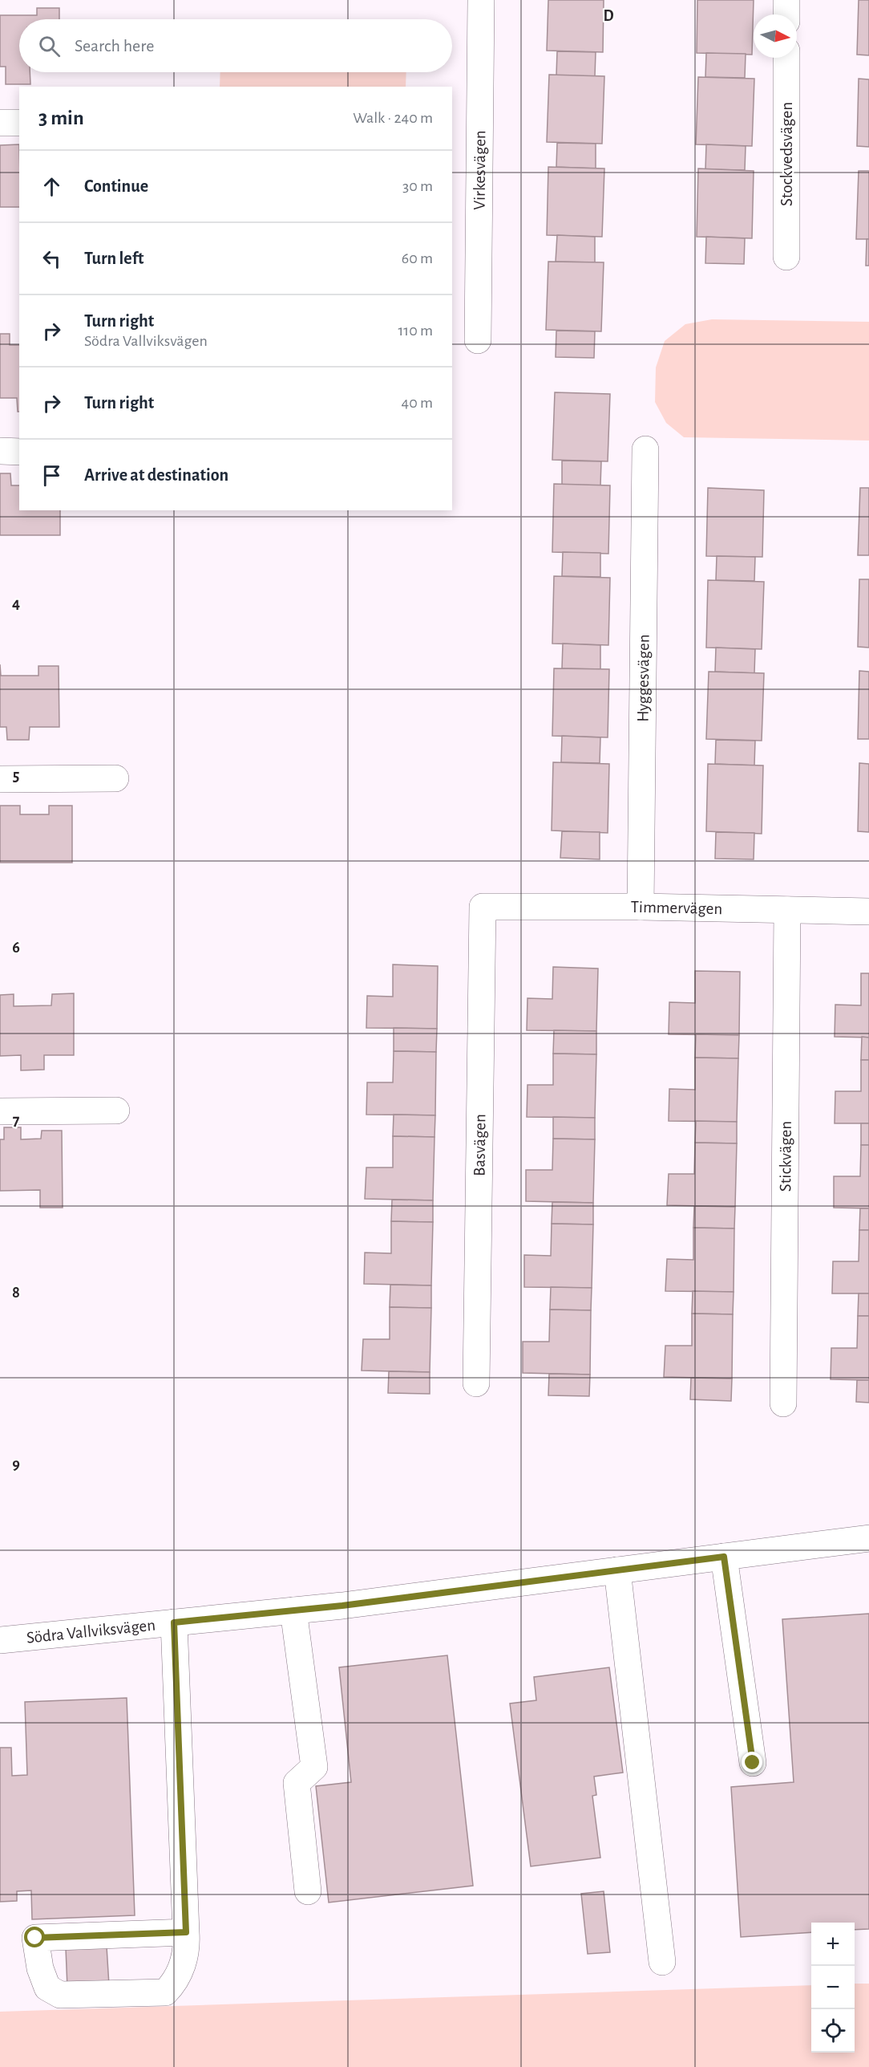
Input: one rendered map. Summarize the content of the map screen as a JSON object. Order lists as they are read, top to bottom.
{
  "streets": {
    "street": [
      "Stockvedsvägen",
      "Virkesvägen",
      "Hyggesvägen",
      "Timmervägen",
      "Basvägen",
      "Stickvägen",
      "Södra Vallviksvägen"
    ]
  },
  "crossings": [
    ["Hyggesvägen", "Timmervägen"],
    ["Timmervägen", "Basvägen"],
    ["Timmervägen", "Stickvägen"]
  ],
  "north": "right",
  "page": {
    "search": "Search here",
    "heading": ["3 min", "Walk · 240 m"],
    "list": [
      ["Continue", "30 m"],
      ["Turn left", "60 m"],
      ["Turn right", "Södra Vallviksvägen", "110 m"],
      ["Turn right", "40 m"],
      "Arrive at destination"
    ],
    "map_buttons": ["+", "−"]
  },
  "grid": {
    "columns": ["D"],
    "rows": [
      "4",
      "5",
      "6",
      "7",
      "8",
      "9"
    ]
  }
}
